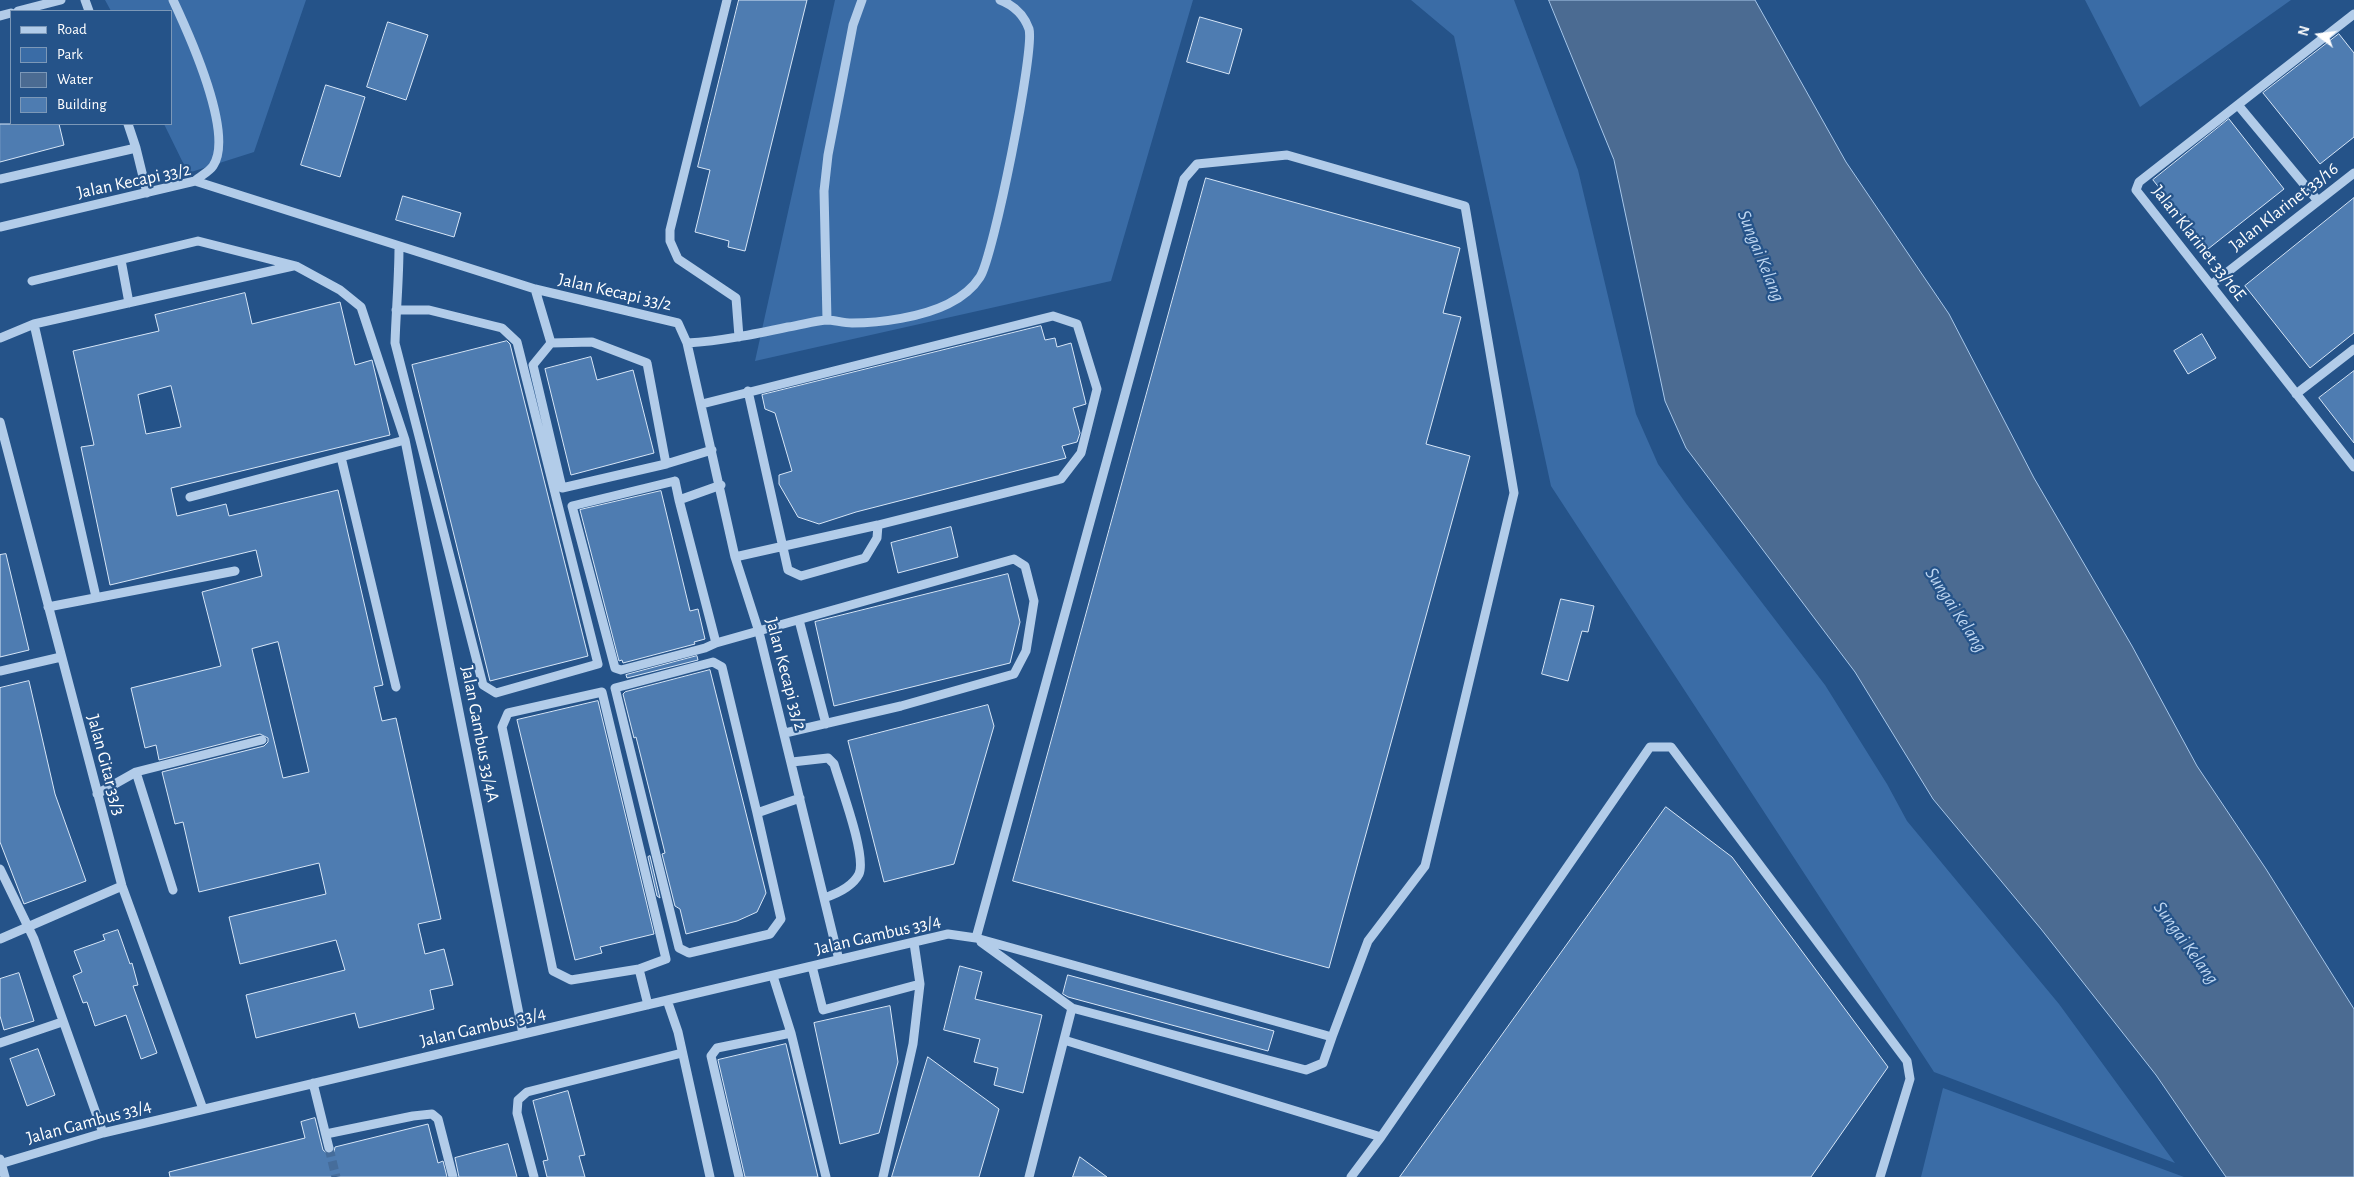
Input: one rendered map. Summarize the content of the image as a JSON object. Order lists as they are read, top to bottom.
{
  "streets": {
    "street": [
      "Jalan Kecapi 33/2",
      "Jalan Klarinet 33/16",
      "Jalan Klarinet 33/16E",
      "Jalan Gambus 33/4A",
      "Jalan Gitar 33/3",
      "Jalan Gambus 33/4"
    ]
  },
  "crossings": [
    ["Jalan Kecapi 33/2", "Jalan Gambus 33/4"],
    ["Jalan Klarinet 33/16", "Jalan Klarinet 33/16E"],
    ["Jalan Gambus 33/4A", "Jalan Gambus 33/4"],
    ["Jalan Gitar 33/3", "Jalan Gambus 33/4"]
  ],
  "water": ["Sungai Kelang"],
  "legend": [
    "Road",
    "Park",
    "Water",
    "Building"
  ],
  "north": "left"
}
